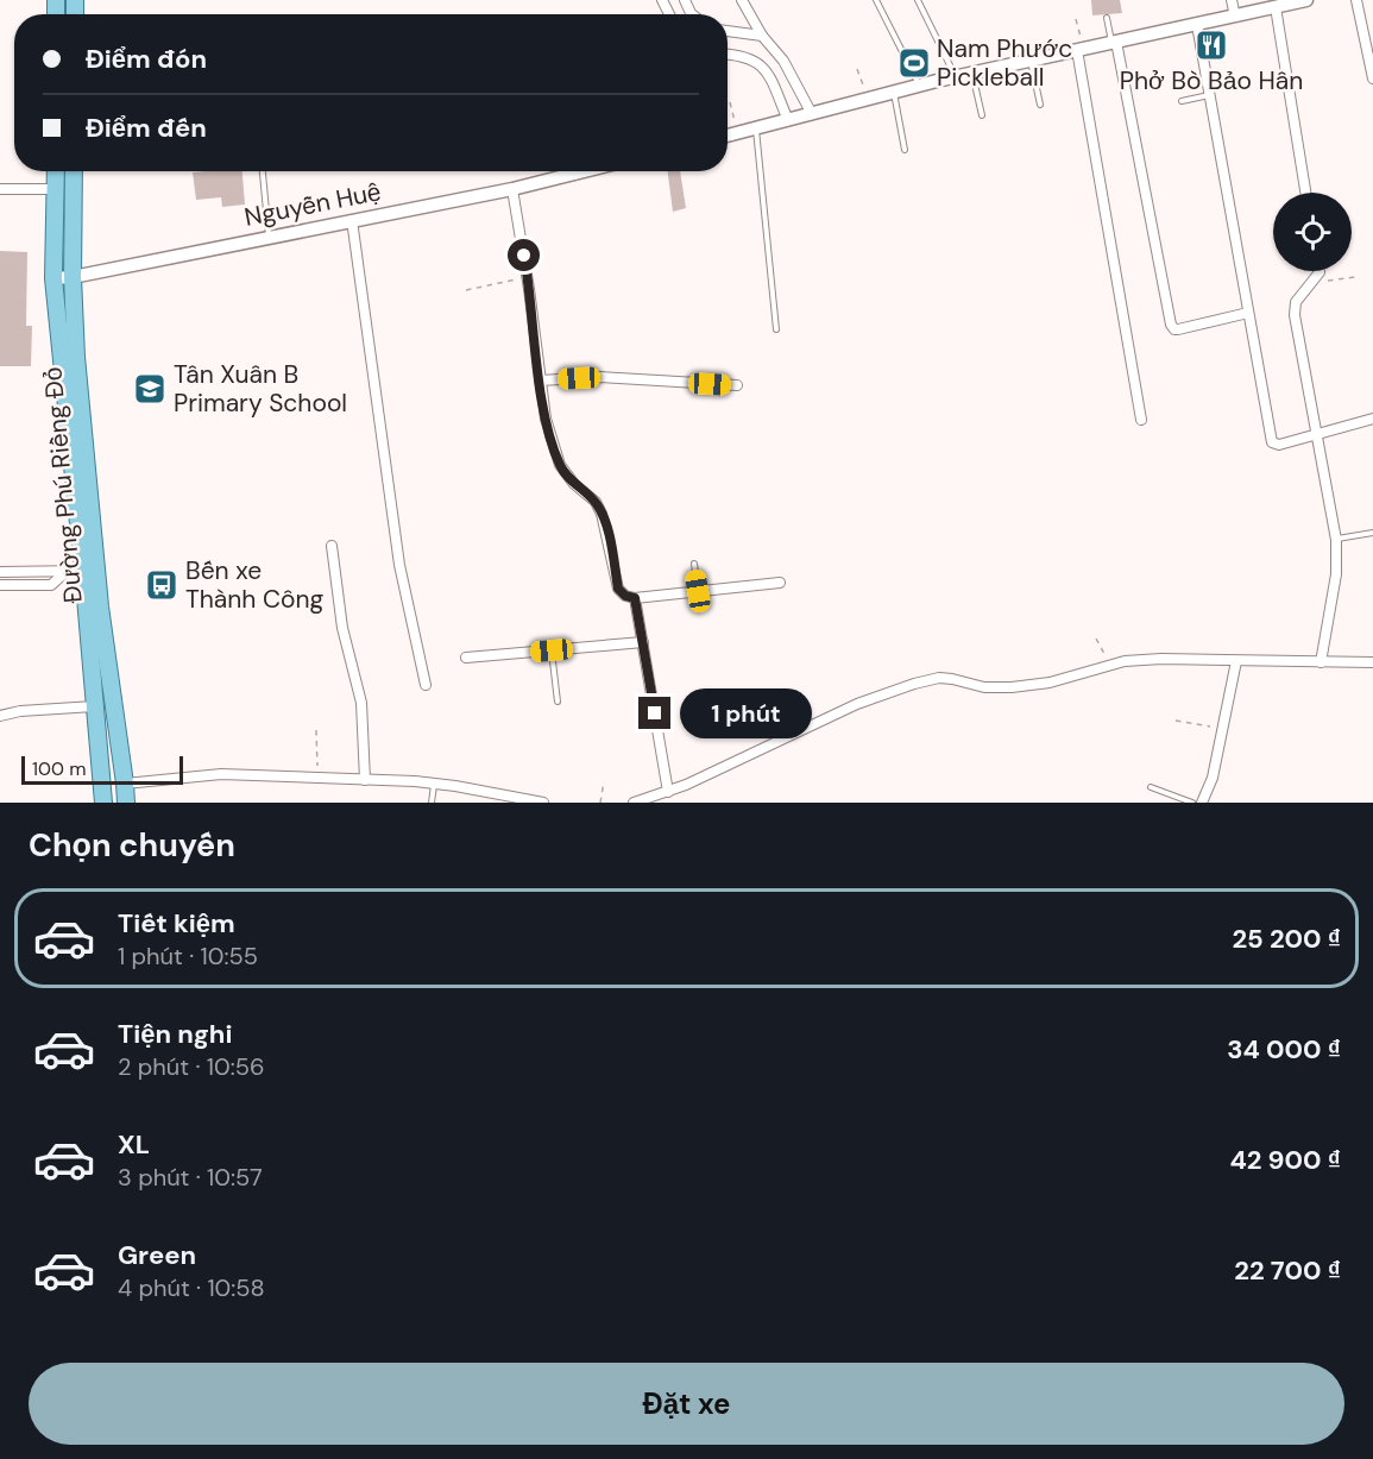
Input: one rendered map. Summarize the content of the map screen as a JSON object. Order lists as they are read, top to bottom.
{
  "streets": {
    "main road": ["Đường Phú Riềng Đỏ"],
    "street": ["Nguyễn Huệ"]
  },
  "crossings": [
    ["Nguyễn Huệ", "Đường Phú Riềng Đỏ"]
  ],
  "places": {
    "restaurant": ["Phở Bò Bảo Hân"],
    "sports": ["Nam Phước Pickleball"],
    "school or university": ["Tân Xuân B Primary School"],
    "bus stop": ["Bến xe Thành Công"]
  },
  "scale_bar": "100 m",
  "page": {
    "banner": ["Điểm đón", "Điểm đến"],
    "bubble": "1 phút",
    "scale": "100 m",
    "heading": "Chọn chuyến",
    "list": [
      {
        "name": "Tiết kiệm",
        "note": "1 phút · 10:55",
        "value": "25 200 ₫"
      },
      {
        "name": "Tiện nghi",
        "note": "2 phút · 10:56",
        "value": "34 000 ₫"
      },
      {
        "name": "XL",
        "note": "3 phút · 10:57",
        "value": "42 900 ₫"
      },
      {
        "name": "Green",
        "note": "4 phút · 10:58",
        "value": "22 700 ₫"
      }
    ],
    "buttons": "Đặt xe"
  }
}
